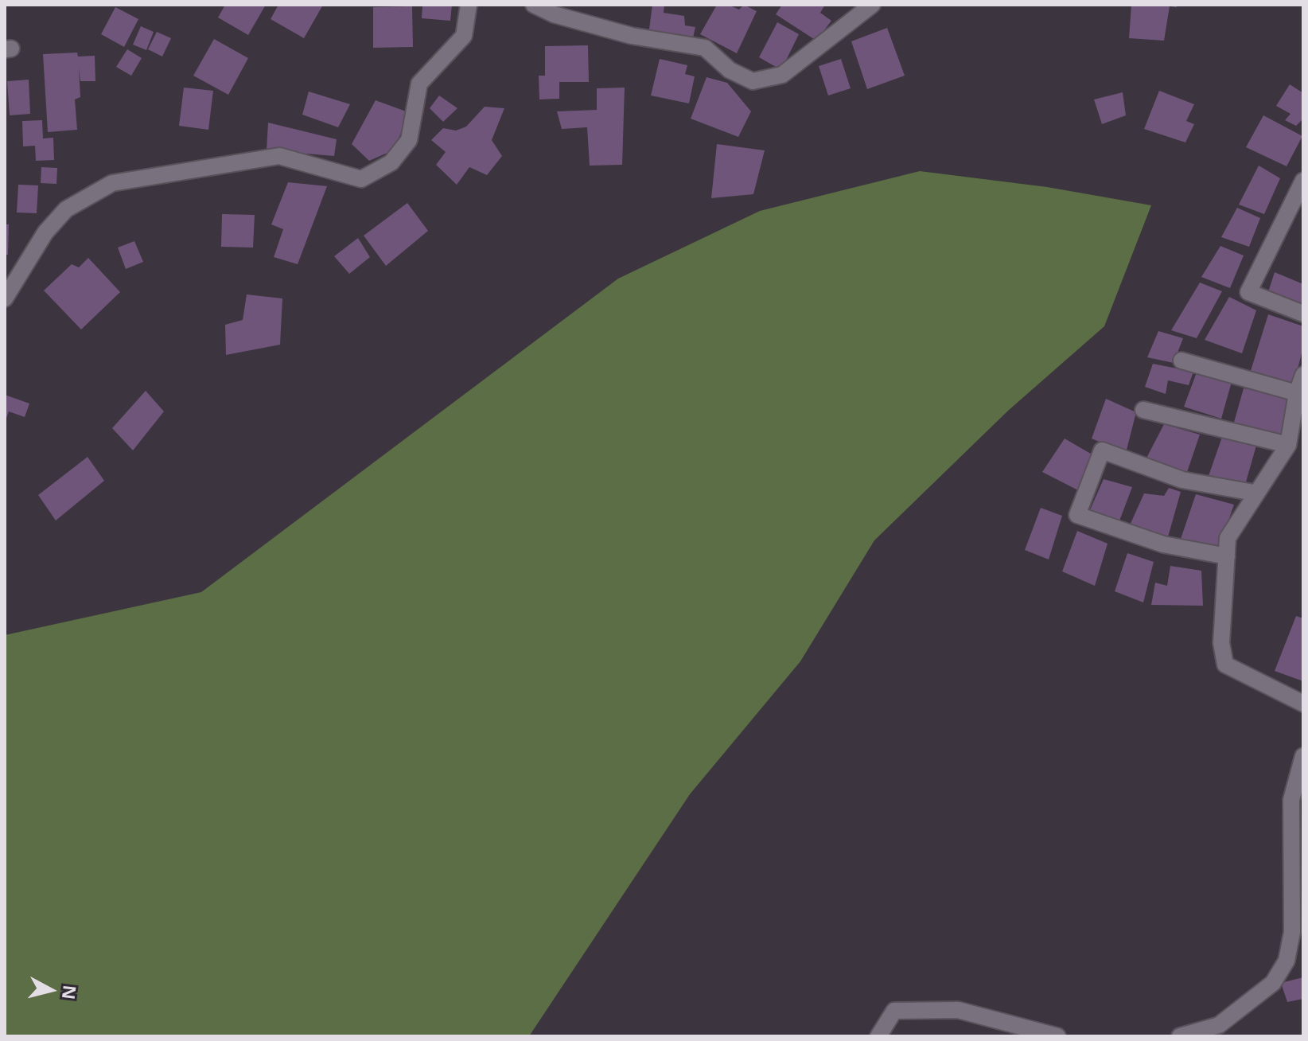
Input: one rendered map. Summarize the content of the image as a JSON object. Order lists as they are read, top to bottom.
{
  "north": "right"
}
